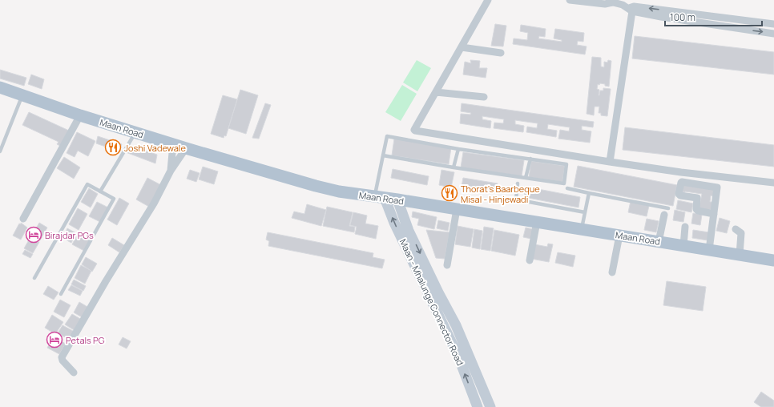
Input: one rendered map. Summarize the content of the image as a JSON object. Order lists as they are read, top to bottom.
{
  "streets": {
    "main road": ["Maan Road", "Maan - Mhalunge Connector Road"]
  },
  "crossings": [
    ["Maan Road", "Maan - Mhalunge Connector Road"]
  ],
  "places": {
    "restaurant": ["Joshi Vadewale", "Thorat's Baarbeque Misal - Hinjewadi"],
    "hotel": ["Birajdar PGs", "Petals PG"]
  },
  "scale_bar": "100 m"
}
